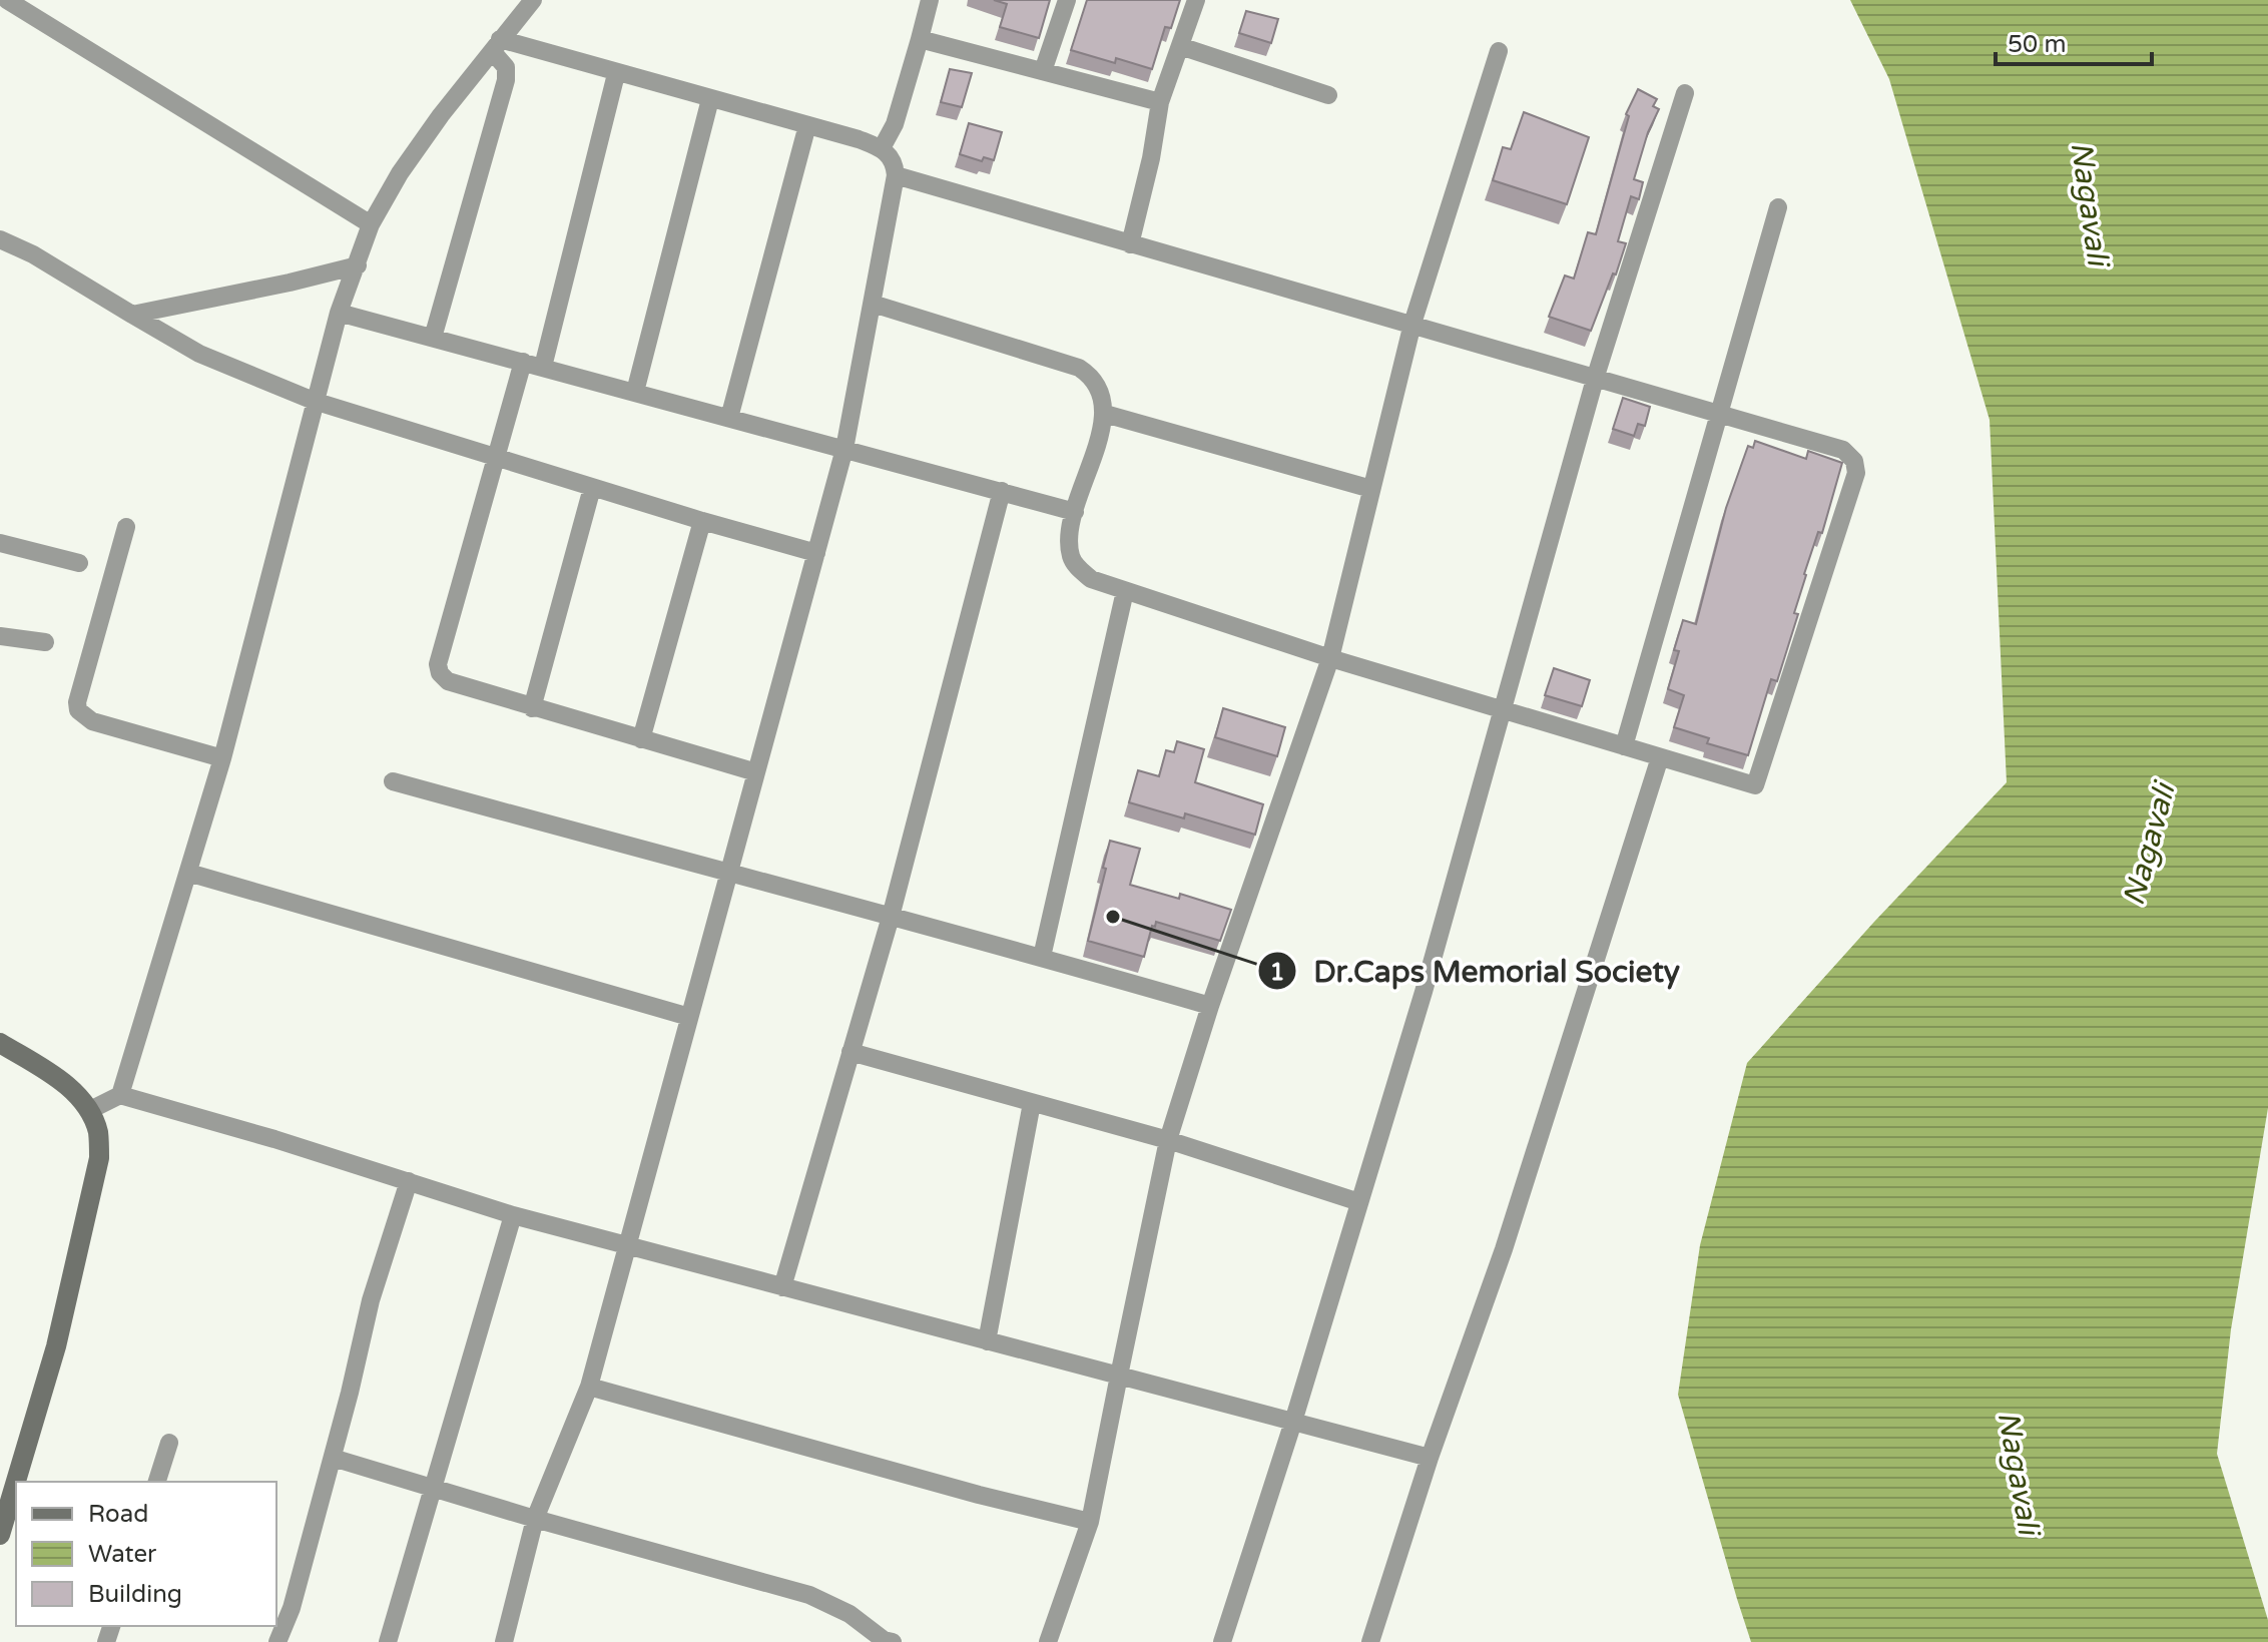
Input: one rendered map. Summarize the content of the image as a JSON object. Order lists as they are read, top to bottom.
{
  "water": ["Nagavali"],
  "places": ["Dr.Caps Memorial Society"],
  "legend": ["Road", "Water", "Building"],
  "scale_bar": "50 m"
}
